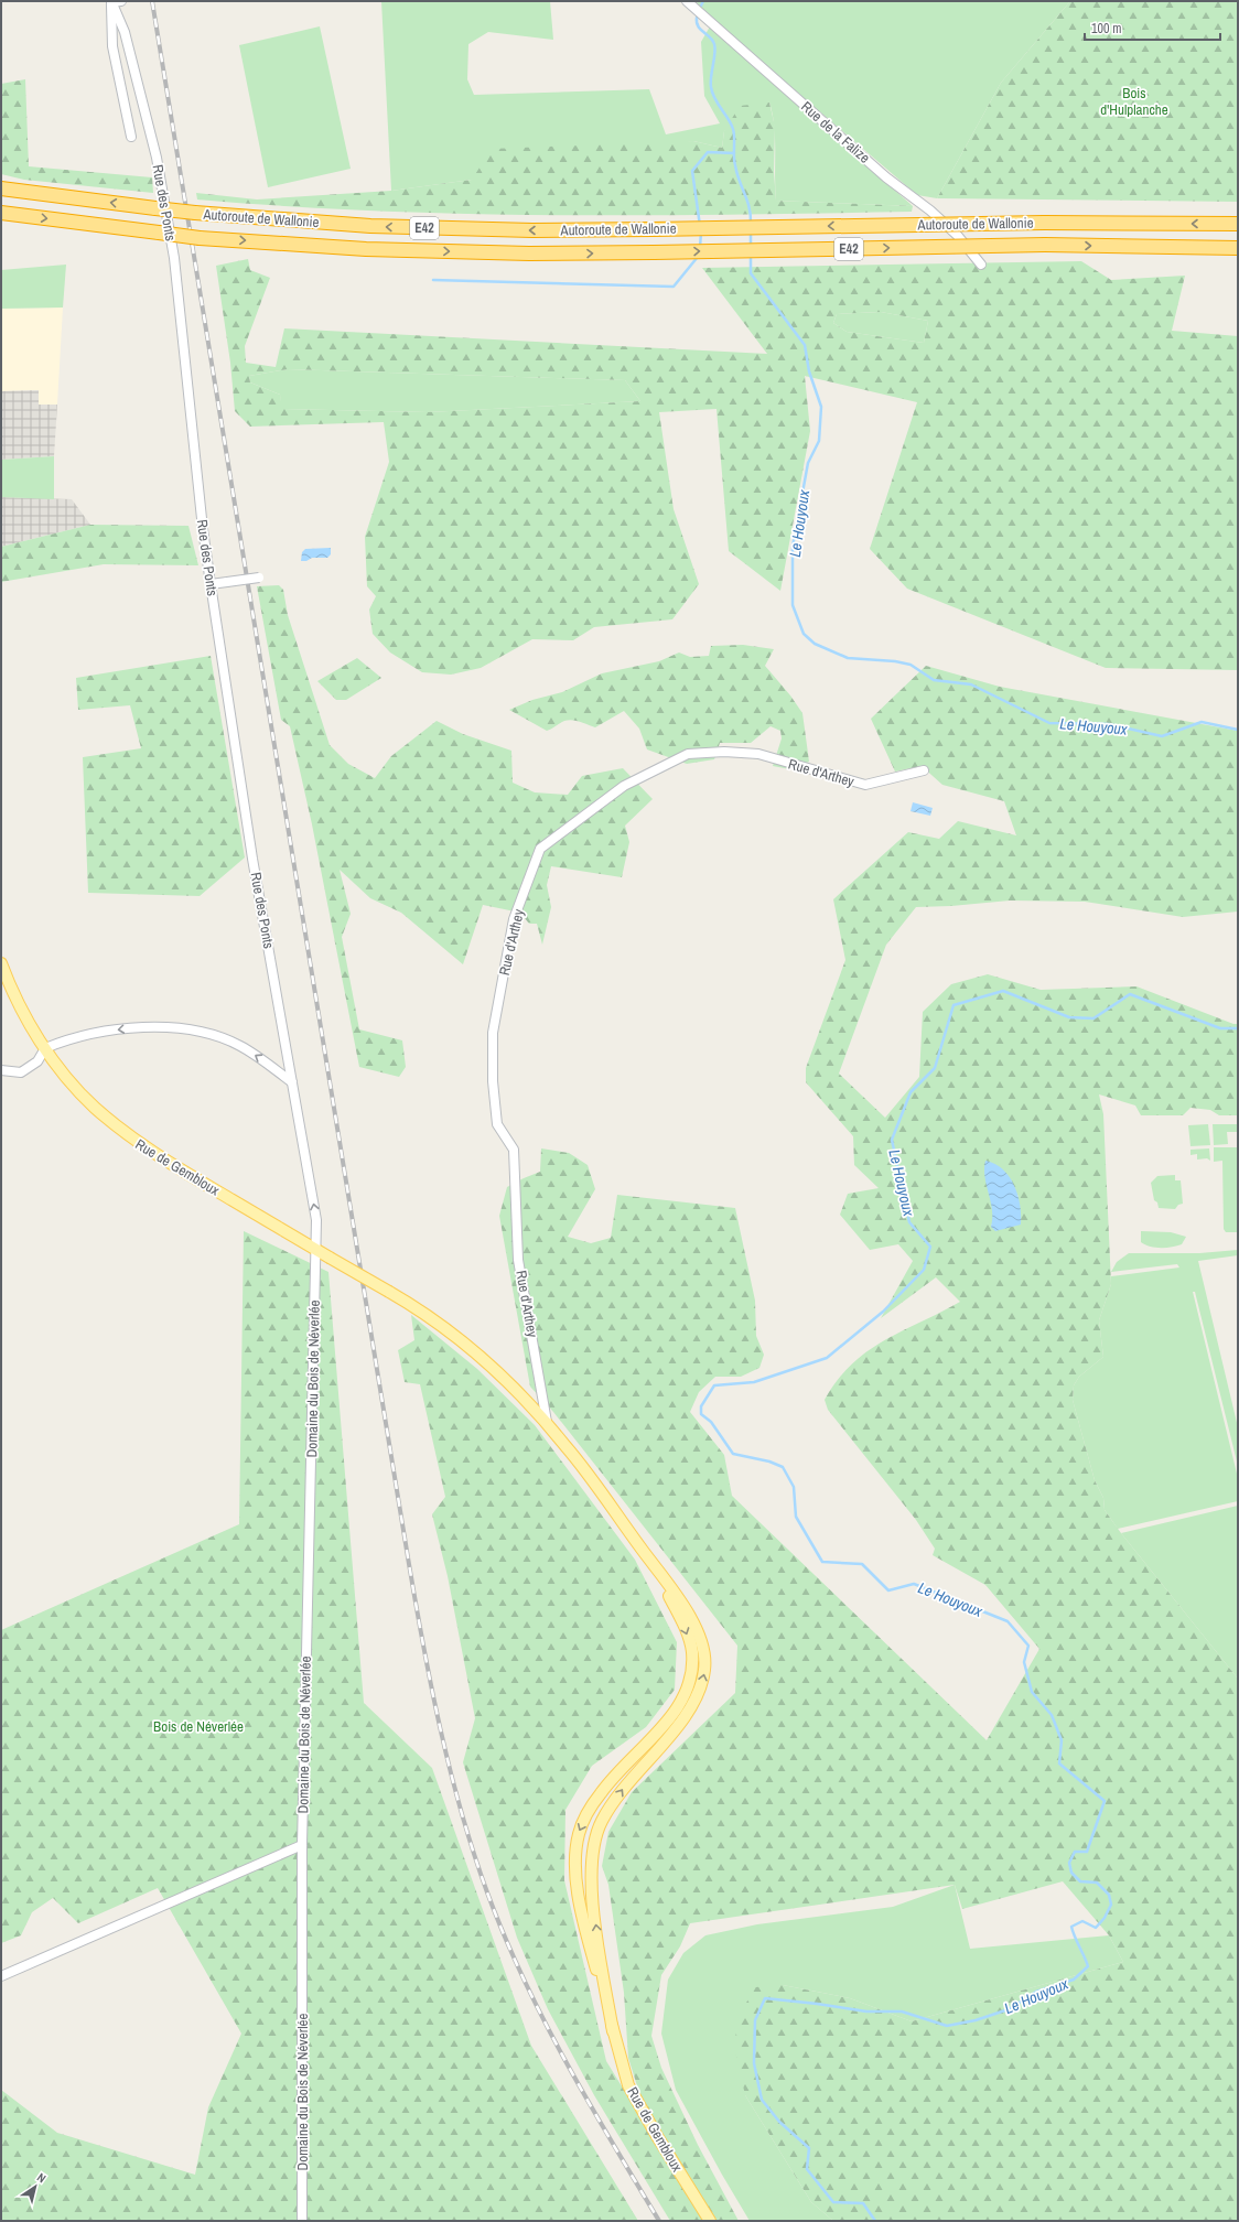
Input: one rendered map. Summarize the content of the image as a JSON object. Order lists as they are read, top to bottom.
{
  "streets": {
    "highway": ["Autoroute de Wallonie", "E42"],
    "main road": ["Rue de Gembloux"],
    "street": [
      "Rue de la Falize",
      "Rue des Ponts",
      "Rue d'Arthey",
      "Domaine du Bois de Néverlée"
    ]
  },
  "crossings": [
    ["Rue des Ponts", "Rue de Gembloux"],
    ["Rue des Ponts", "Domaine du Bois de Néverlée"],
    ["Rue d'Arthey", "Rue de Gembloux"],
    ["Rue de Gembloux", "Domaine du Bois de Néverlée"]
  ],
  "water": ["Le Houyoux"],
  "parks": ["Bois d'Hulplanche", "Bois de Néverlée"],
  "scale_bar": "100 m",
  "north": "top right"
}
